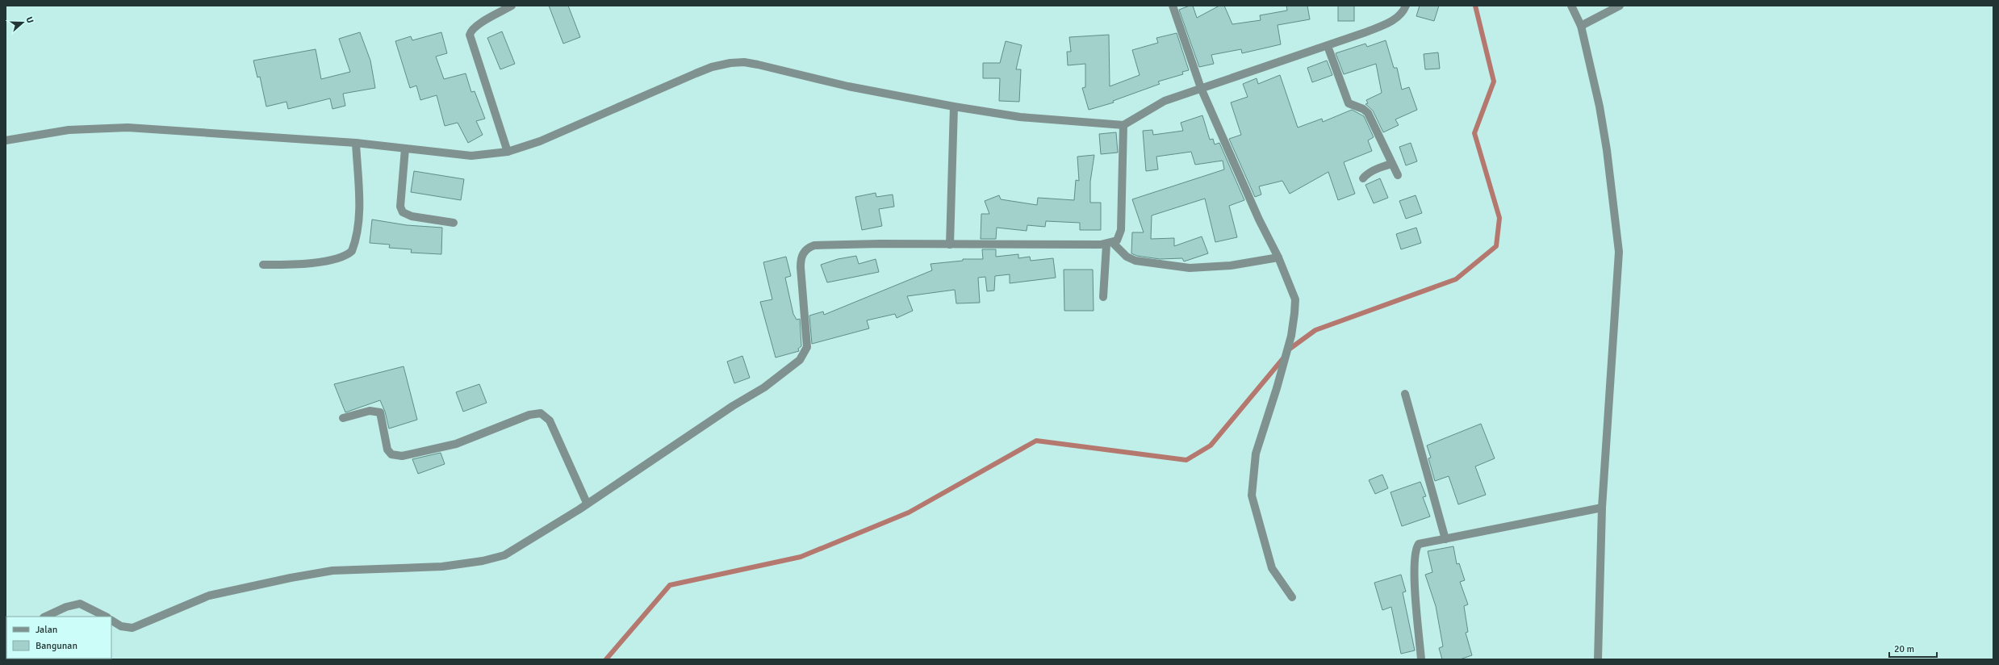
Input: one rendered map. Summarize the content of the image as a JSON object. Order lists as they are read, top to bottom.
{
  "legend": ["Jalan", "Bangunan"],
  "scale_bar": "20 m",
  "north": "right"
}
